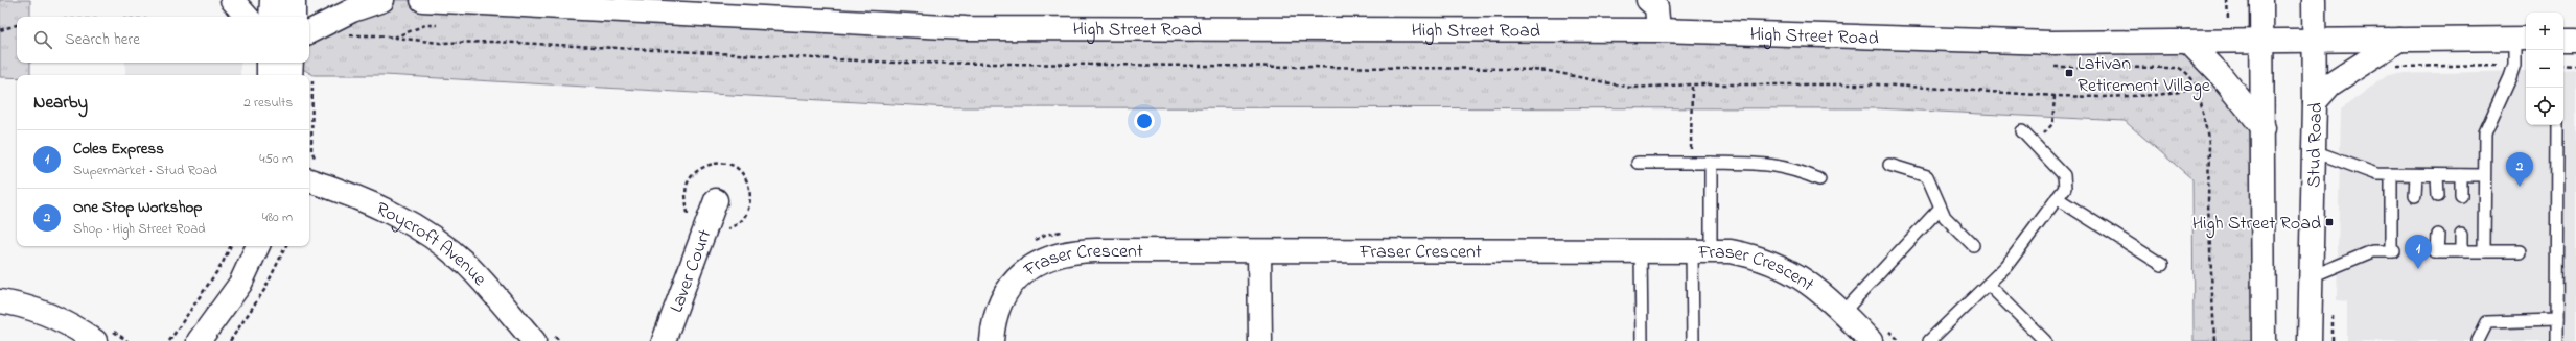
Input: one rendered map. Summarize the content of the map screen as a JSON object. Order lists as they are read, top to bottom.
{
  "streets": {
    "main road": [
      "High Street Road",
      "Stud Road",
      "Roycroft Avenue",
      "Fraser Crescent",
      "Laver Court"
    ]
  },
  "crossings": [
    ["High Street Road", "Stud Road"]
  ],
  "places": {
    "transit": ["Lativan Retirement Village", "High Street Road"]
  },
  "page": {
    "map_buttons": ["+", "−"],
    "search": "Search here",
    "heading": ["Nearby", "2 results"],
    "list": [
      {
        "mark": "1",
        "name": "Coles Express",
        "note": "Supermarket · Stud Road",
        "value": "450 m"
      },
      {
        "mark": "2",
        "name": "One Stop Workshop",
        "note": "Shop · High Street Road",
        "value": "480 m"
      }
    ],
    "pins": ["2", "1"]
  }
}
